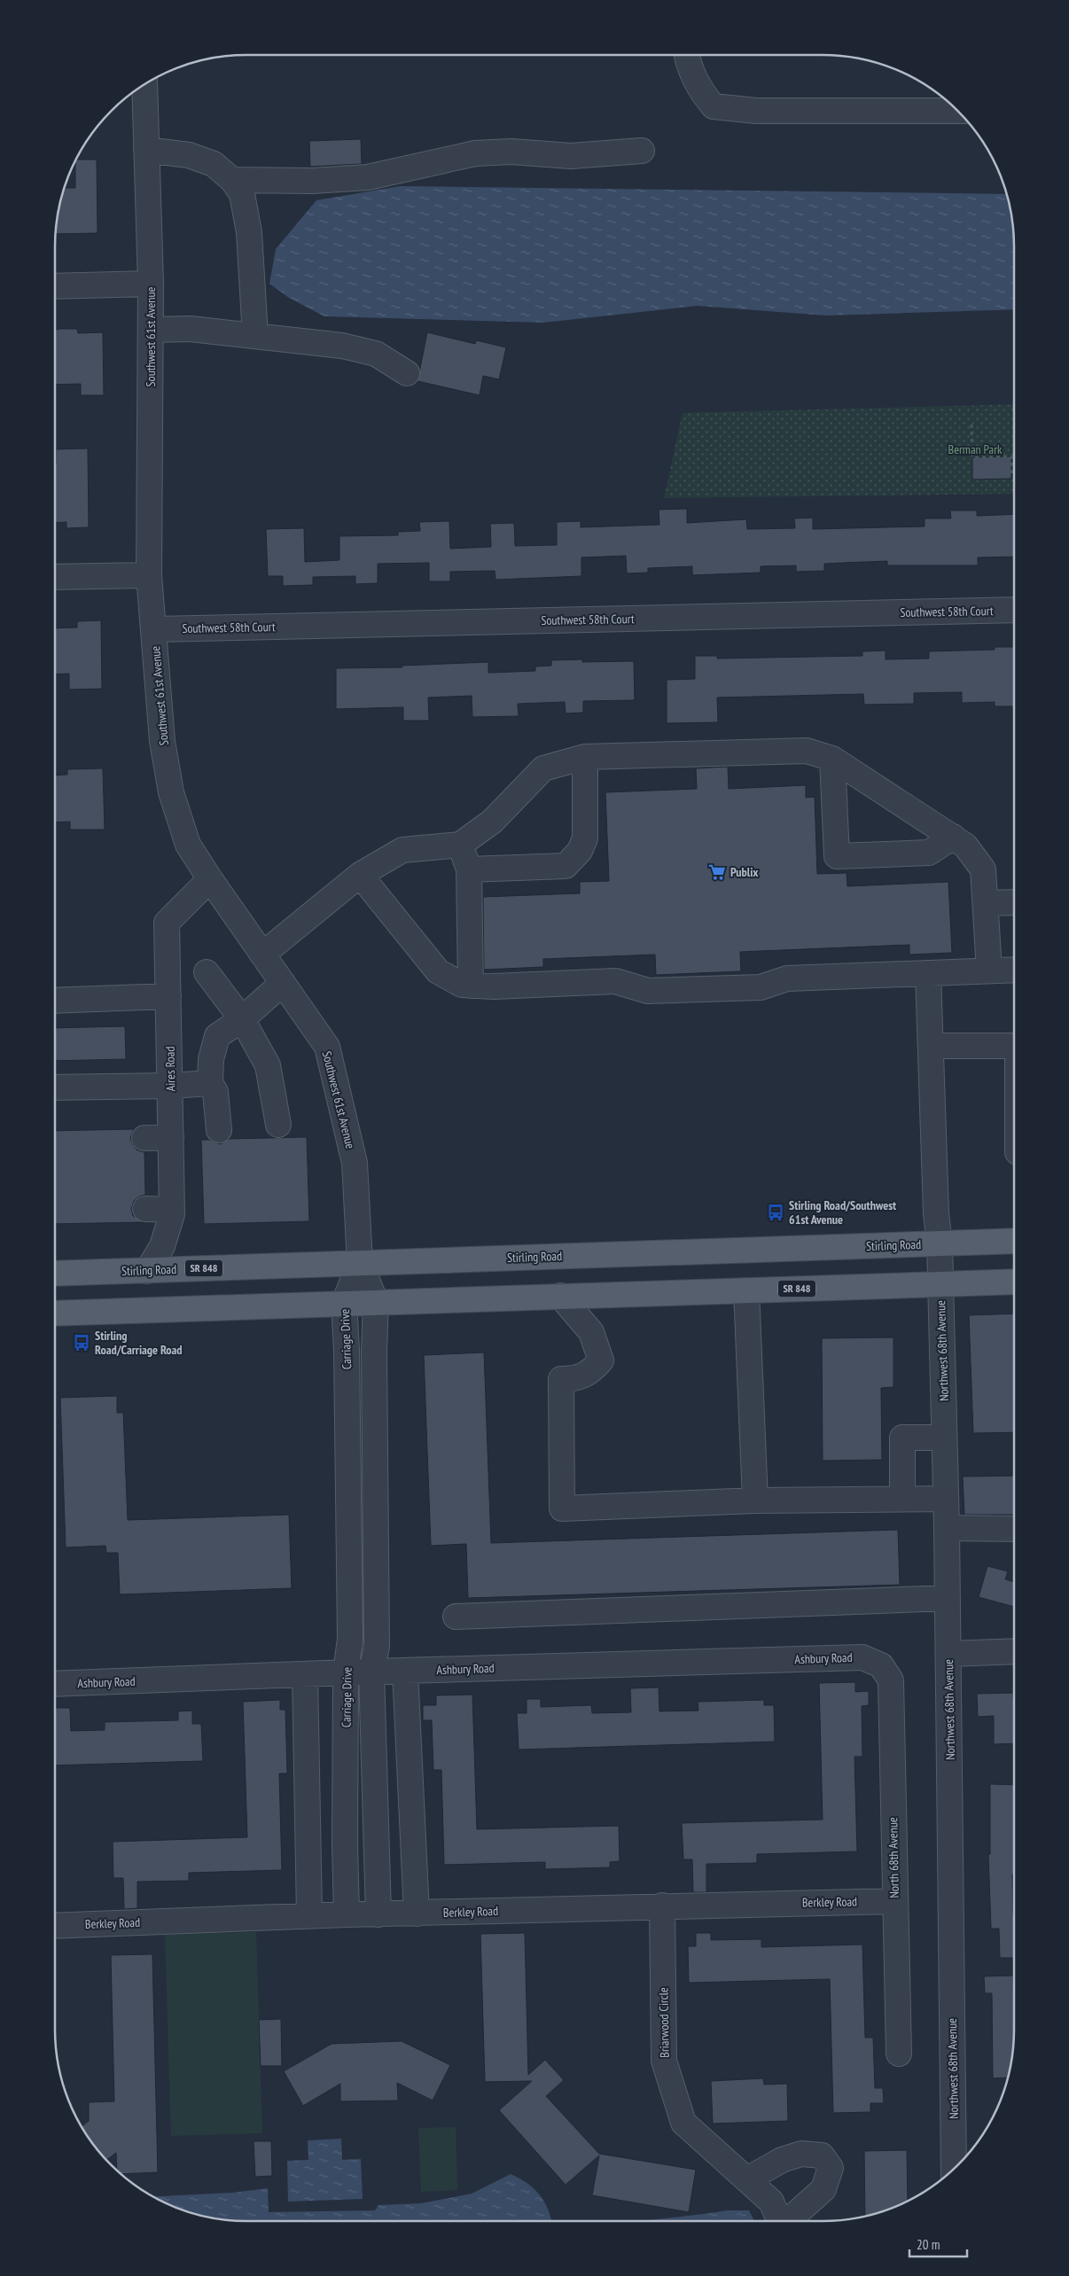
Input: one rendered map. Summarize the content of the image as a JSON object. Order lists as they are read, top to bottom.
{
  "streets": {
    "main road": ["Stirling Road", "SR 848"],
    "street": [
      "Southwest 61st Avenue",
      "Southwest 58th Court",
      "Aires Road",
      "Carriage Drive",
      "Northwest 68th Avenue",
      "Ashbury Road",
      "North 68th Avenue",
      "Berkley Road",
      "Briarwood Circle"
    ]
  },
  "crossings": [
    ["Southwest 61st Avenue", "Southwest 58th Court"],
    ["Southwest 61st Avenue", "Aires Road"],
    ["Southwest 61st Avenue", "Stirling Road"],
    ["Southwest 61st Avenue", "Carriage Drive"],
    ["Aires Road", "Stirling Road"],
    ["Stirling Road", "Carriage Drive"],
    ["Stirling Road", "Northwest 68th Avenue"],
    ["SR 848", "Carriage Drive"],
    ["SR 848", "Northwest 68th Avenue"],
    ["Carriage Drive", "Ashbury Road"],
    ["Carriage Drive", "Berkley Road"],
    ["Ashbury Road", "North 68th Avenue"],
    ["North 68th Avenue", "Berkley Road"],
    ["Berkley Road", "Briarwood Circle"]
  ],
  "parks": ["Berman Park"],
  "places": {
    "supermarket": ["Publix"],
    "bus stop": ["Stirling Road/Southwest 61st Avenue", "Stirling Road/Carriage Road"]
  },
  "scale_bar": "20 m"
}
